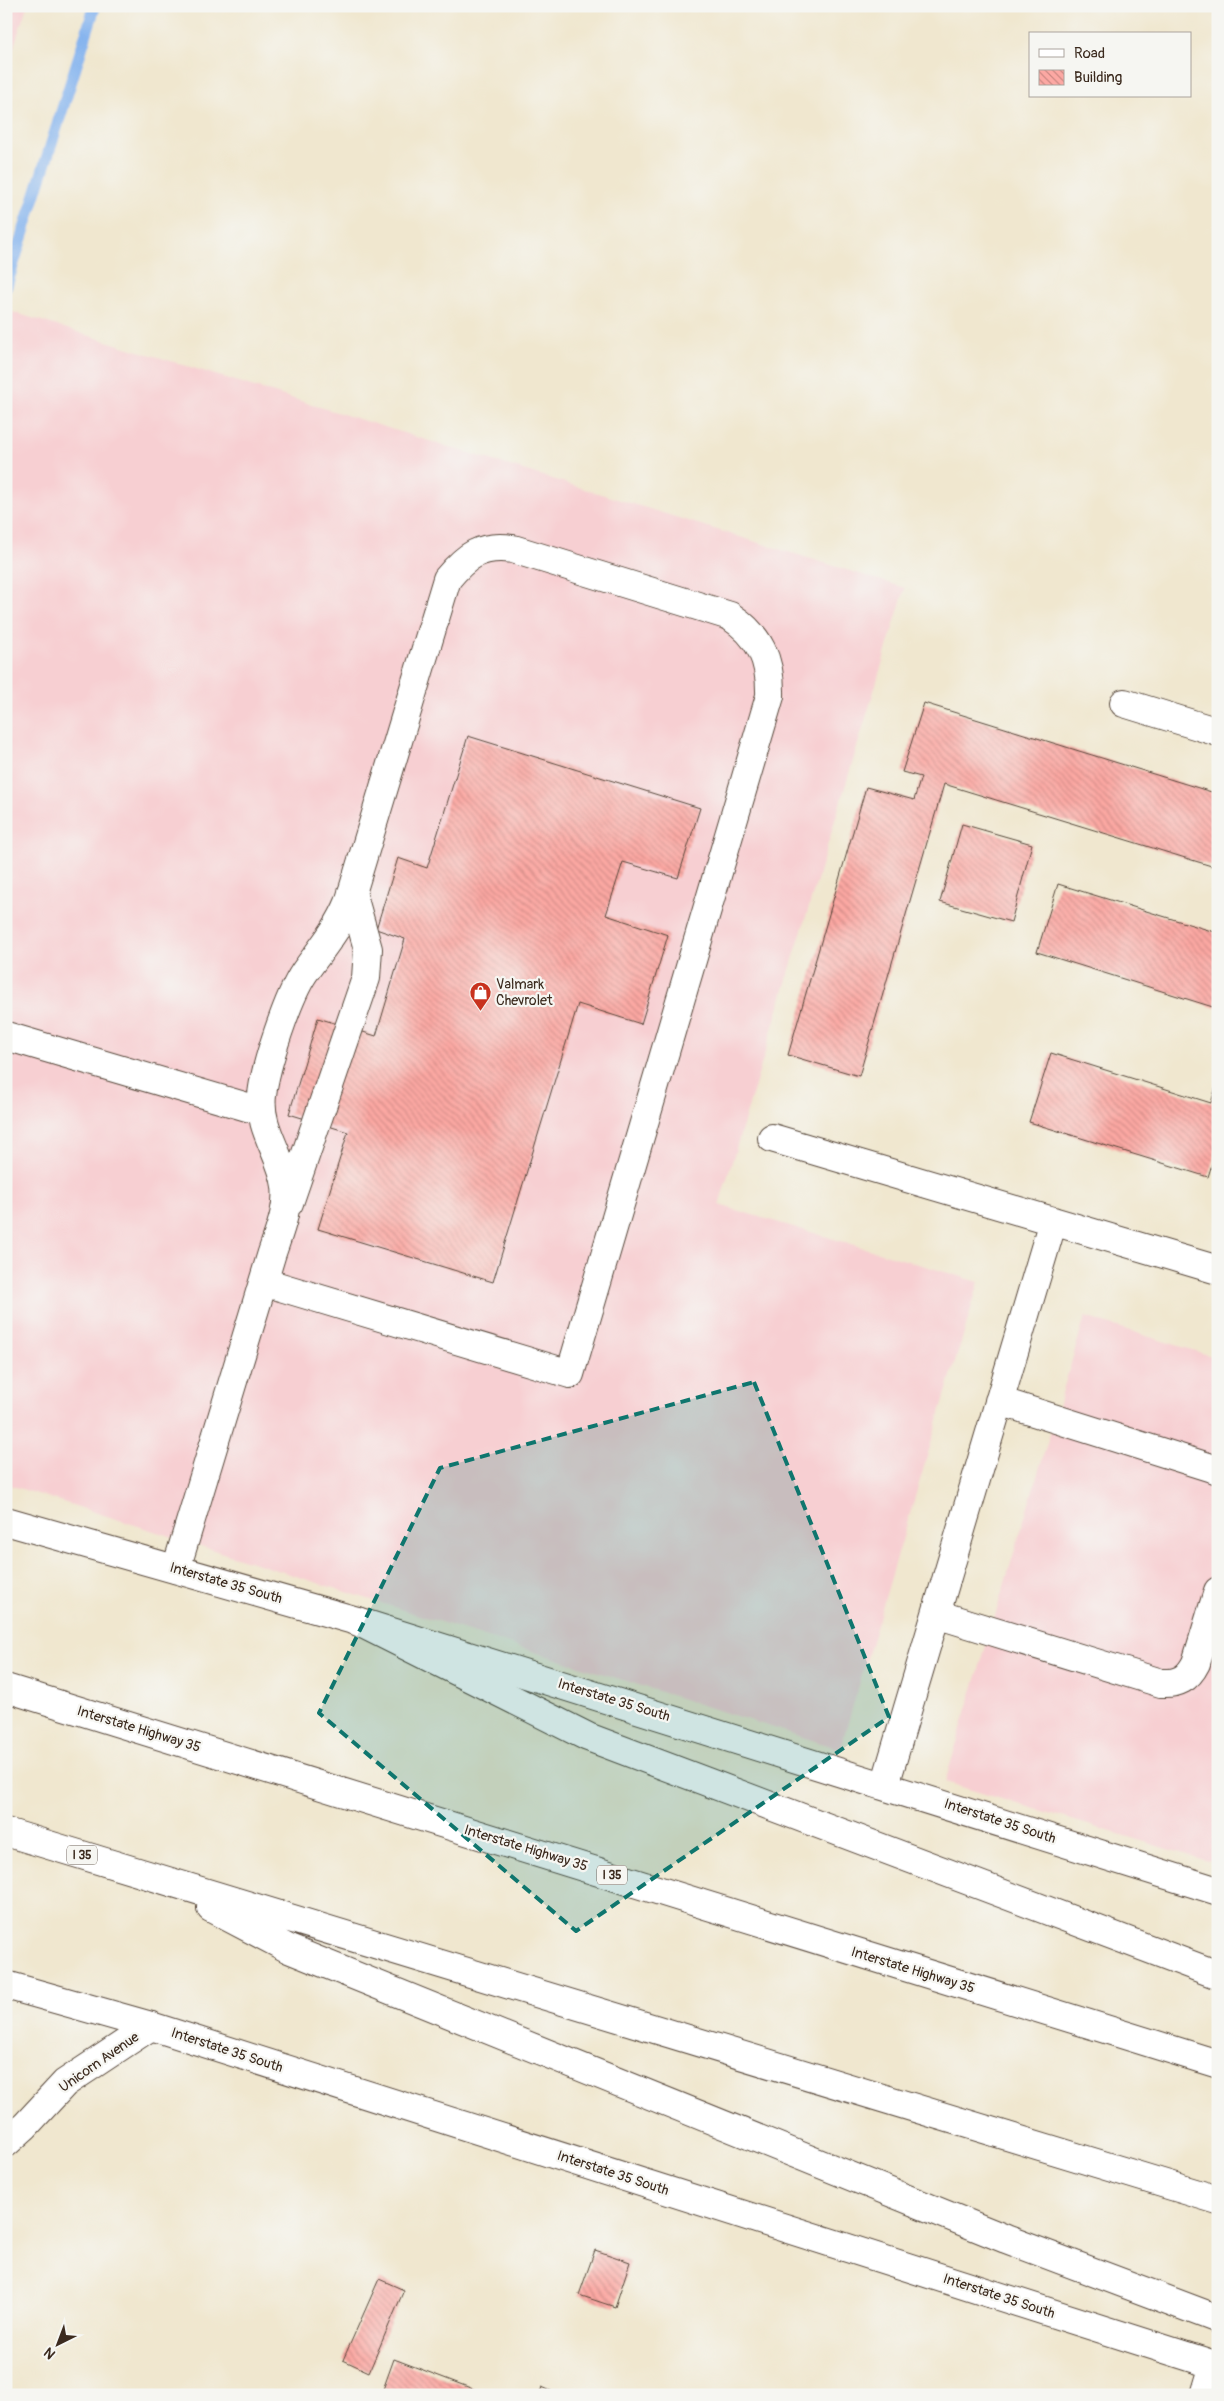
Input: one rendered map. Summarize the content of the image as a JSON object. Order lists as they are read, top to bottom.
{
  "streets": {
    "main road": [
      "Interstate 35 South",
      "Interstate Highway 35",
      "I 35",
      "Unicorn Avenue"
    ]
  },
  "crossings": [
    ["Interstate 35 South", "Unicorn Avenue"]
  ],
  "places": {
    "shop": ["Valmark Chevrolet"]
  },
  "legend": ["Road", "Building"],
  "north": "bottom left"
}
